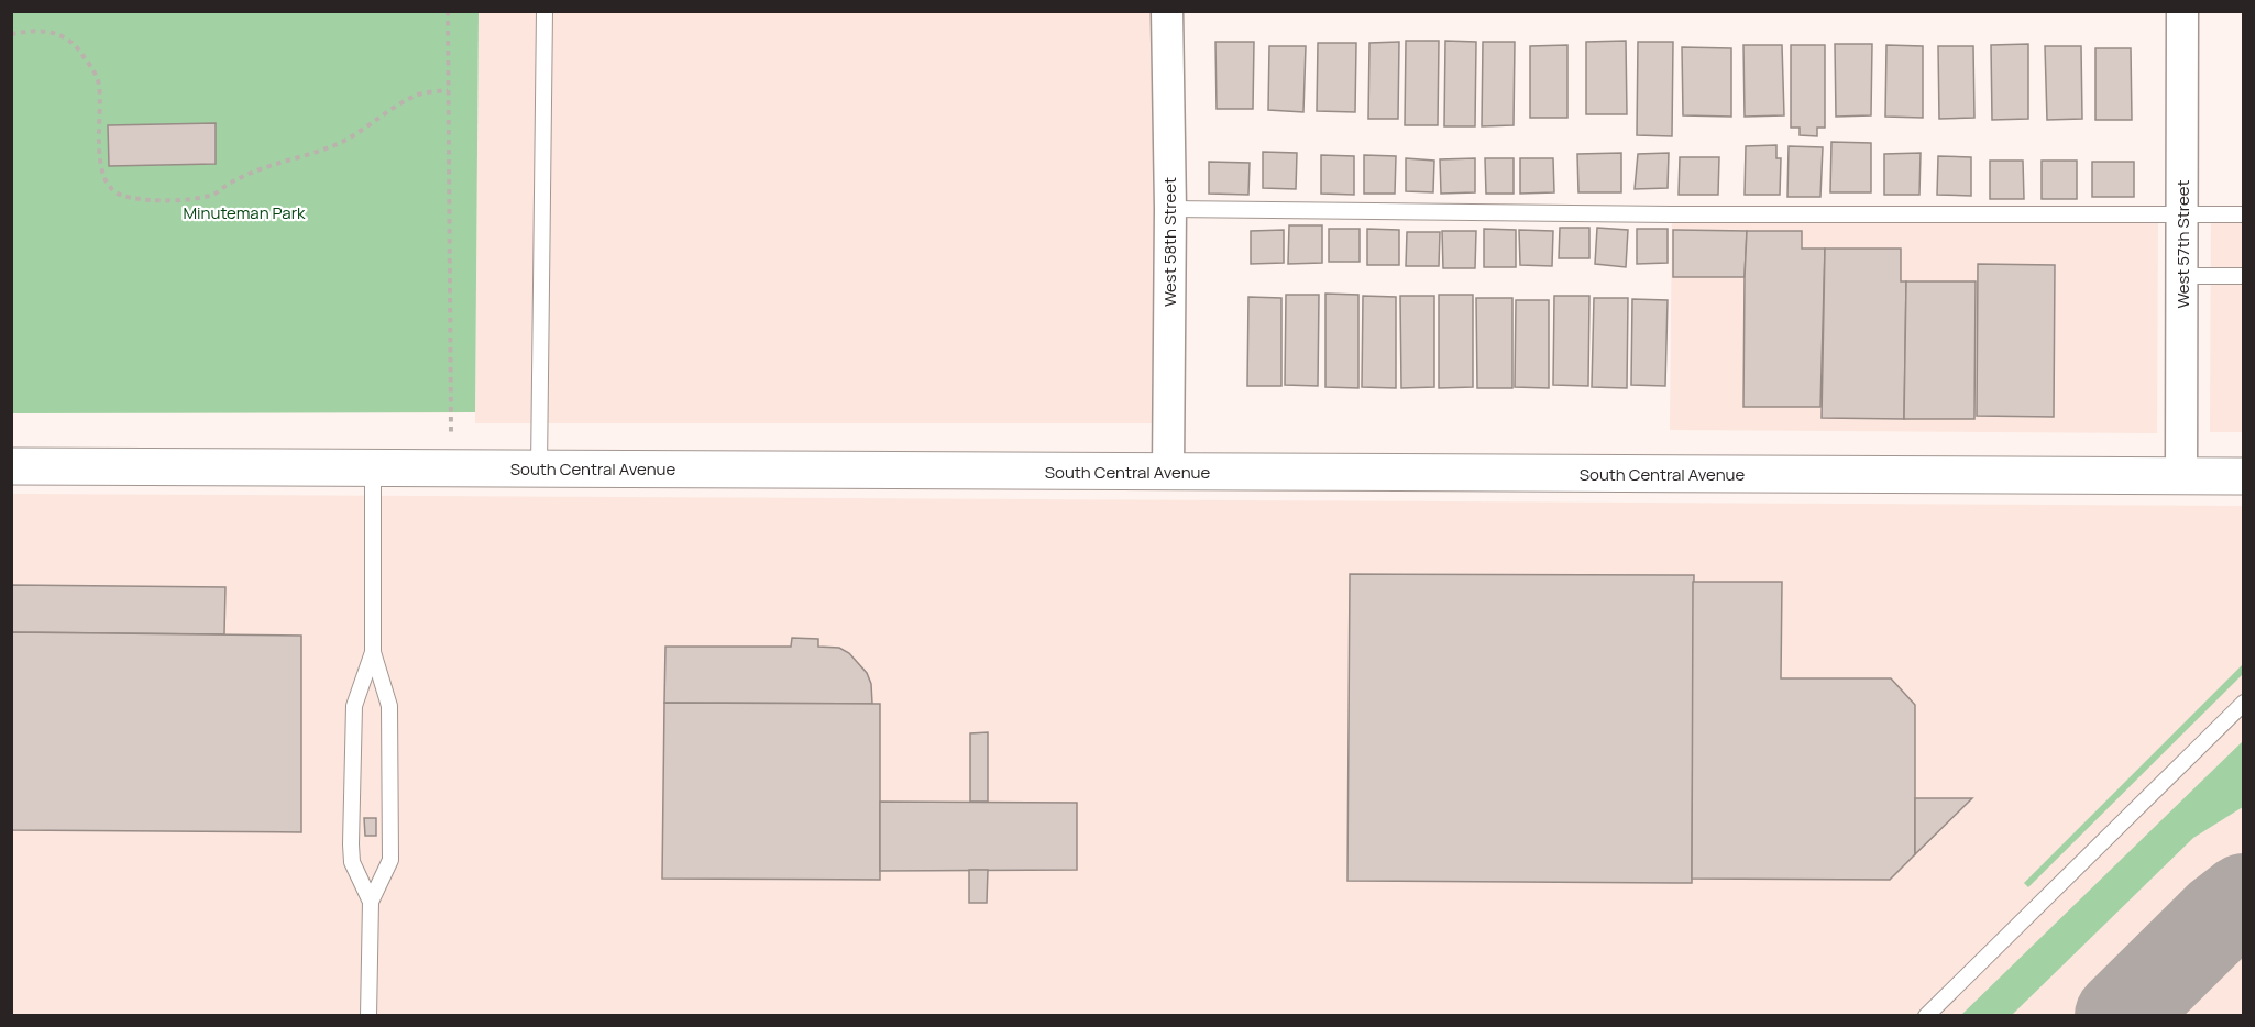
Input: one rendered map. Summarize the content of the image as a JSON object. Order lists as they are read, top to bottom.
{
  "streets": {
    "main road": ["South Central Avenue"],
    "street": ["West 58th Street", "West 57th Street"]
  },
  "crossings": [
    ["West 58th Street", "South Central Avenue"],
    ["West 57th Street", "South Central Avenue"]
  ],
  "parks": ["Minuteman Park"]
}
